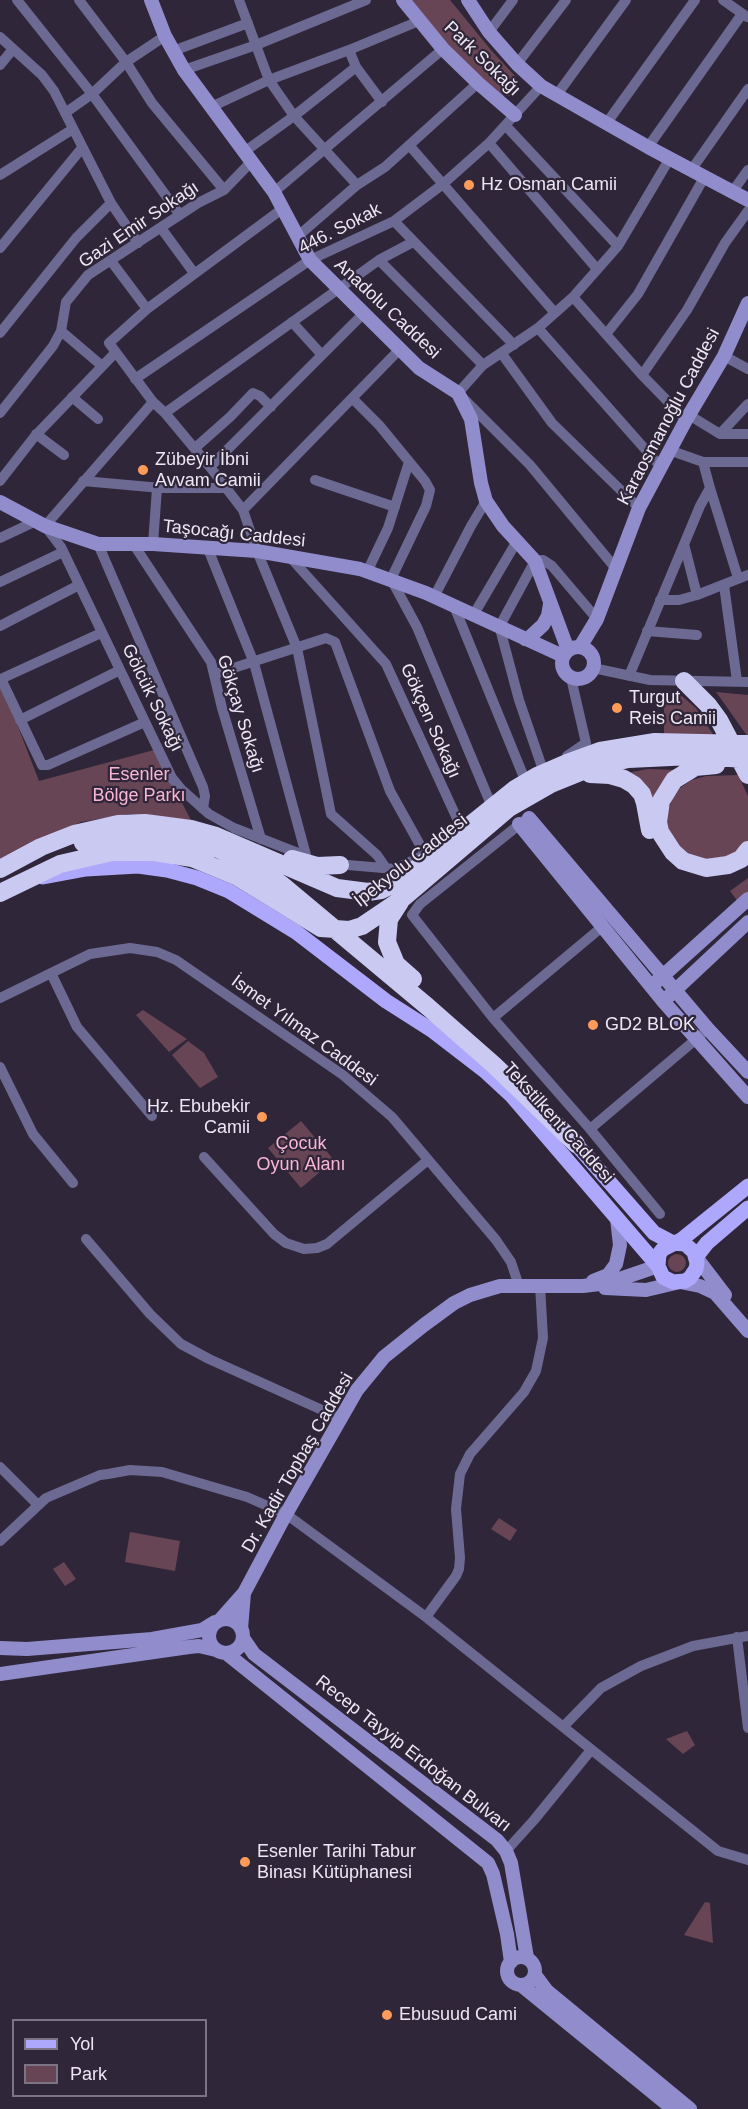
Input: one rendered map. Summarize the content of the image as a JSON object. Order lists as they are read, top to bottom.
{
  "streets": {
    "highway": ["İpekyolu Caddesi"],
    "main road": ["Tekstilkent Caddesi"],
    "street": [
      "Park Sokağı",
      "Gazi Emir Sokağı",
      "446. Sokak",
      "Anadolu Caddesi",
      "Karaosmanoğlu Caddesi",
      "Taşocağı Caddesi",
      "Gölcük Sokağı",
      "Gökçay Sokağı",
      "Gökçen Sokağı",
      "İsmet Yılmaz Caddesi",
      "Dr. Kadir Topbaş Caddesi",
      "Recep Tayyip Erdoğan Bulvarı"
    ]
  },
  "crossings": [
    ["Park Sokağı", "446. Sokak"],
    ["Gazi Emir Sokağı", "Anadolu Caddesi"],
    ["446. Sokak", "Anadolu Caddesi"],
    ["Karaosmanoğlu Caddesi", "Taşocağı Caddesi"],
    ["Taşocağı Caddesi", "Gölcük Sokağı"],
    ["Taşocağı Caddesi", "Gökçay Sokağı"],
    ["Taşocağı Caddesi", "Gökçen Sokağı"],
    ["Gölcük Sokağı", "Gökçay Sokağı"],
    ["İpekyolu Caddesi", "Tekstilkent Caddesi"],
    ["İsmet Yılmaz Caddesi", "Dr. Kadir Topbaş Caddesi"]
  ],
  "parks": ["Esenler Bölge Parkı", "Çocuk Oyun Alanı"],
  "places": [
    "Hz Osman Camii",
    "Zübeyir İbni Avvam Camii",
    "Turgut Reis Camii",
    "GD2 BLOK",
    "Hz. Ebubekir Camii",
    "Esenler Tarihi Tabur Binası Kütüphanesi",
    "Ebusuud Cami"
  ],
  "legend": ["Yol", "Park"]
}
